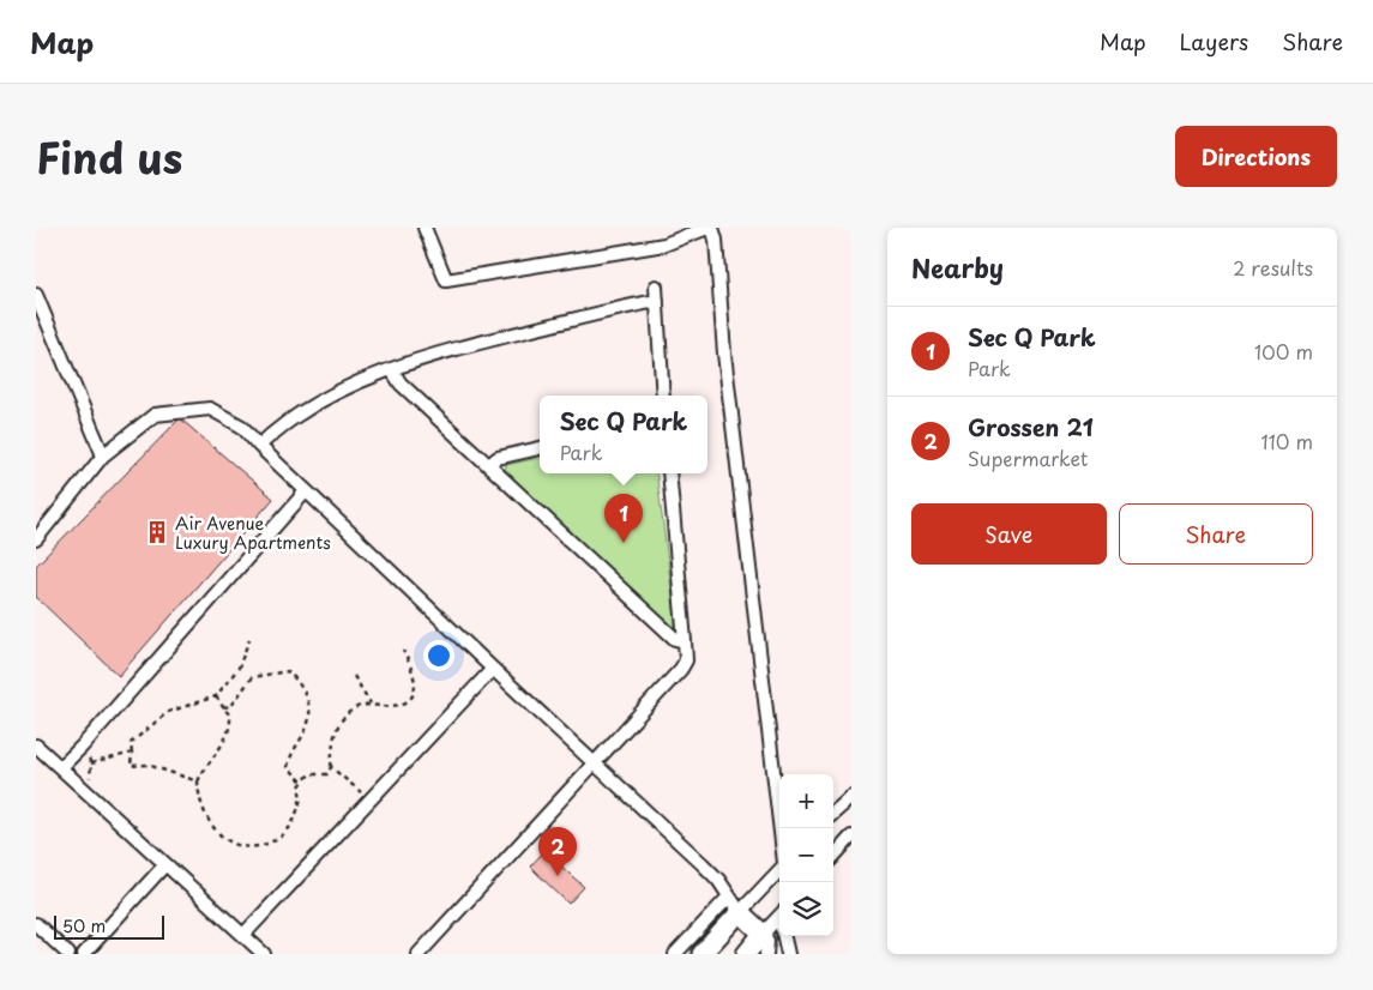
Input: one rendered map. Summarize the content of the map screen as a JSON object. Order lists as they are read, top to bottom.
{
  "places": {
    "building": ["Air Avenue Luxury Apartments"]
  },
  "scale_bar": "50 m",
  "page": {
    "header": "Map",
    "nav": ["Map", "Layers", "Share"],
    "title": "Find us",
    "buttons": [
      "Directions",
      ["Save", "Share"]
    ],
    "heading": ["Nearby", "2 results"],
    "list": [
      {
        "mark": "1",
        "name": "Sec Q Park",
        "note": "Park",
        "value": "100 m"
      },
      {
        "mark": "2",
        "name": "Grossen 21",
        "note": "Supermarket",
        "value": "110 m"
      }
    ],
    "popup": ["Sec Q Park", "Park"],
    "pins": ["1", "2"],
    "map_buttons": ["+", "−"],
    "scale": "50 m"
  }
}
